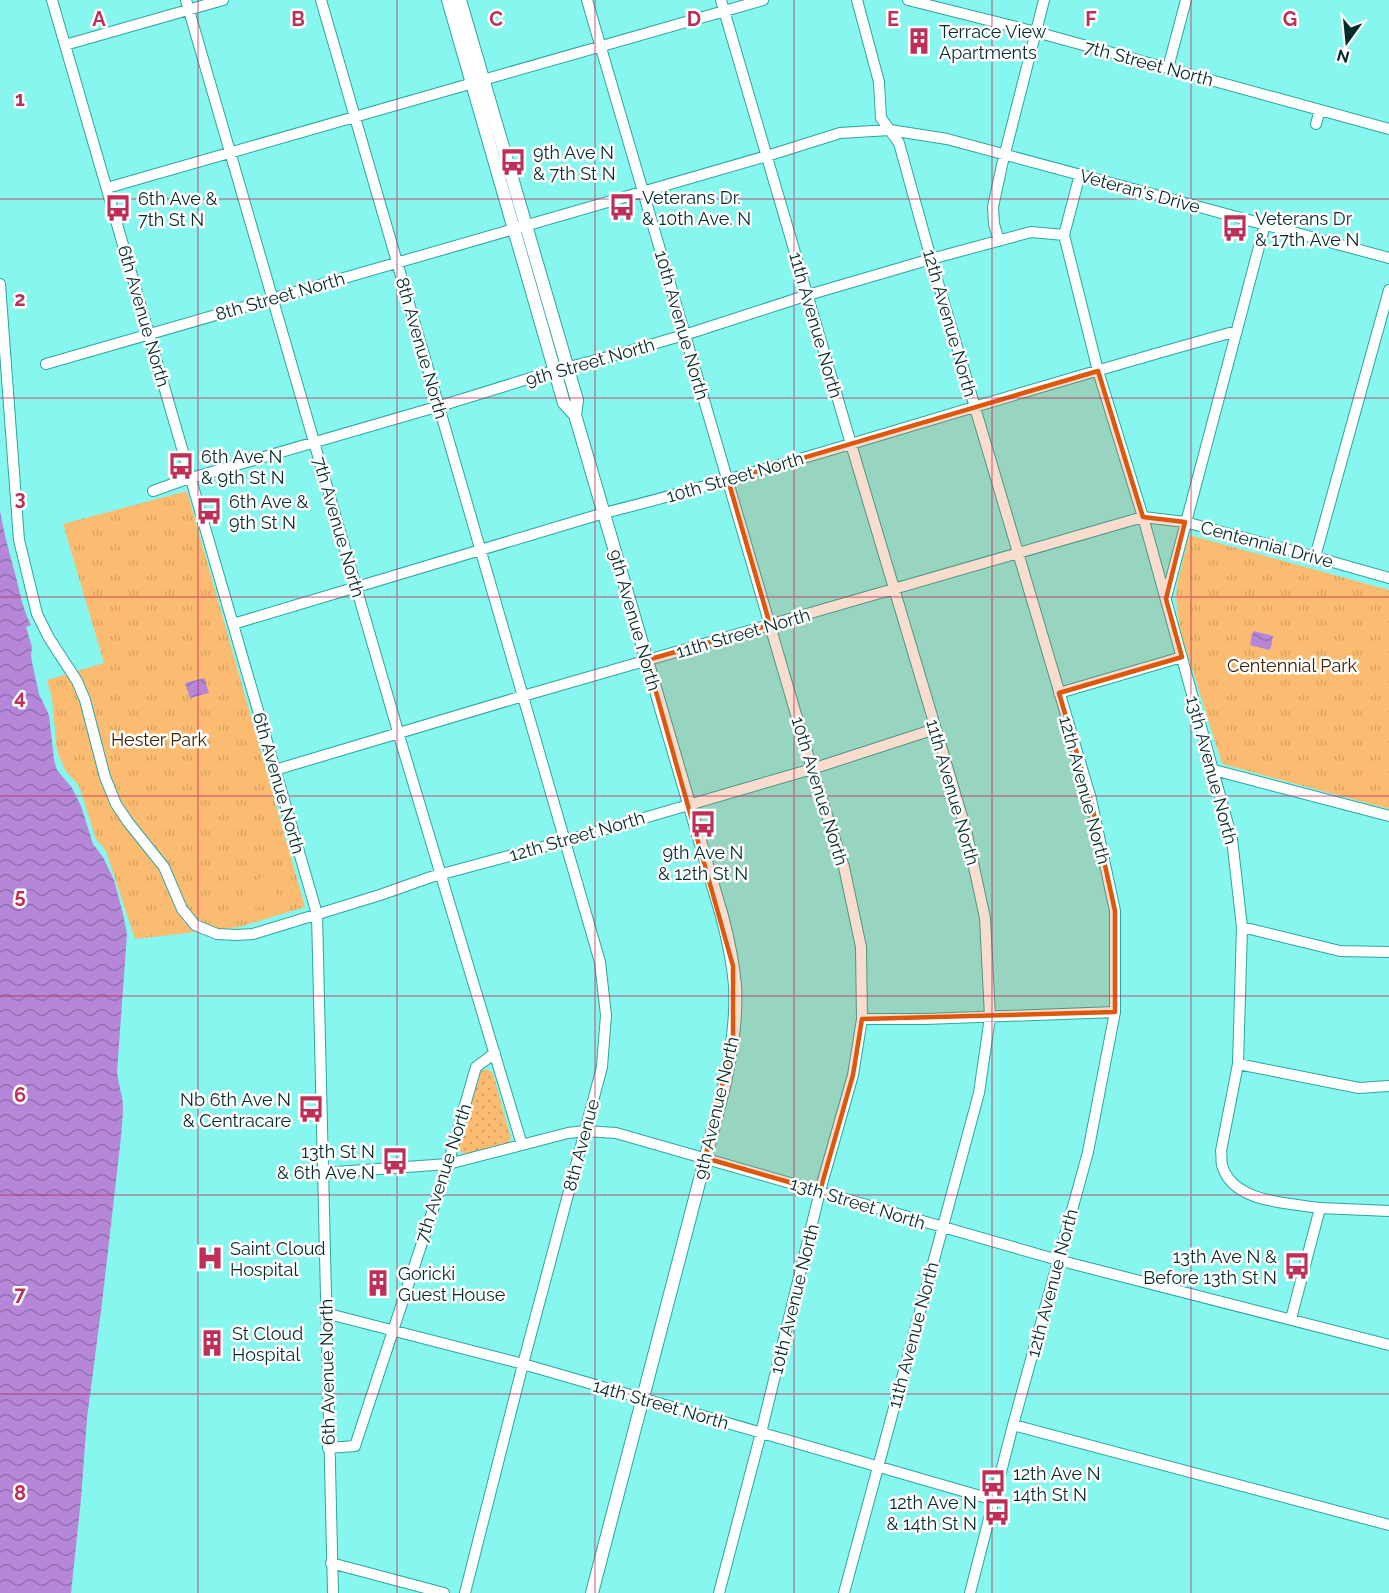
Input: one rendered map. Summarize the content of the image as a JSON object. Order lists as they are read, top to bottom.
{
  "streets": {
    "main road": ["9th Avenue North"],
    "street": [
      "7th Street North",
      "Veteran's Drive",
      "8th Street North",
      "6th Avenue North",
      "12th Avenue North",
      "10th Avenue North",
      "11th Avenue North",
      "8th Avenue North",
      "9th Street North",
      "10th Street North",
      "7th Avenue North",
      "Centennial Drive",
      "11th Street North",
      "13th Avenue North",
      "12th Street North",
      "8th Avenue",
      "13th Street North",
      "14th Street North"
    ]
  },
  "crossings": [
    ["Veteran's Drive", "8th Street North"],
    ["Veteran's Drive", "12th Avenue North"],
    ["Veteran's Drive", "10th Avenue North"],
    ["Veteran's Drive", "11th Avenue North"],
    ["8th Street North", "6th Avenue North"],
    ["8th Street North", "10th Avenue North"],
    ["8th Street North", "8th Avenue North"],
    ["8th Street North", "7th Avenue North"],
    ["8th Street North", "9th Avenue North"],
    ["6th Avenue North", "9th Street North"],
    ["6th Avenue North", "10th Street North"],
    ["6th Avenue North", "7th Avenue North"],
    ["6th Avenue North", "11th Street North"],
    ["6th Avenue North", "12th Street North"],
    ["6th Avenue North", "13th Street North"],
    ["6th Avenue North", "14th Street North"],
    ["12th Avenue North", "9th Street North"],
    ["12th Avenue North", "10th Street North"],
    ["12th Avenue North", "11th Street North"],
    ["12th Avenue North", "13th Street North"],
    ["12th Avenue North", "14th Street North"],
    ["10th Avenue North", "9th Street North"],
    ["10th Avenue North", "10th Street North"],
    ["10th Avenue North", "11th Street North"],
    ["10th Avenue North", "12th Street North"],
    ["10th Avenue North", "13th Street North"],
    ["10th Avenue North", "14th Street North"],
    ["11th Avenue North", "9th Street North"],
    ["11th Avenue North", "10th Street North"],
    ["11th Avenue North", "11th Street North"],
    ["11th Avenue North", "12th Street North"],
    ["11th Avenue North", "13th Street North"],
    ["11th Avenue North", "14th Street North"],
    ["8th Avenue North", "9th Street North"],
    ["8th Avenue North", "10th Street North"],
    ["8th Avenue North", "11th Street North"],
    ["8th Avenue North", "8th Avenue"],
    ["9th Street North", "7th Avenue North"],
    ["9th Street North", "9th Avenue North"],
    ["9th Street North", "13th Avenue North"],
    ["10th Street North", "7th Avenue North"],
    ["10th Street North", "9th Avenue North"],
    ["10th Street North", "13th Avenue North"],
    ["7th Avenue North", "11th Street North"],
    ["7th Avenue North", "12th Street North"],
    ["7th Avenue North", "13th Street North"],
    ["7th Avenue North", "14th Street North"],
    ["Centennial Drive", "11th Street North"],
    ["Centennial Drive", "13th Avenue North"],
    ["9th Avenue North", "11th Street North"],
    ["9th Avenue North", "12th Street North"],
    ["9th Avenue North", "13th Street North"],
    ["9th Avenue North", "14th Street North"],
    ["11th Street North", "13th Avenue North"],
    ["11th Street North", "8th Avenue"],
    ["12th Street North", "8th Avenue"],
    ["8th Avenue", "13th Street North"],
    ["8th Avenue", "14th Street North"]
  ],
  "parks": ["Centennial Park", "Hester Park"],
  "places": {
    "building": ["Terrace View Apartments", "Goricki Guest House", "St Cloud Hospital"],
    "bus stop": [
      "9th Ave N & 7th St N",
      "Veterans Dr. & 10th Ave. N",
      "6th Ave & 7th St N",
      "Veterans Dr & 17th Ave N",
      "6th Ave N & 9th St N",
      "6th Ave & 9th St N",
      "9th Ave N & 12th St N",
      "Nb 6th Ave N & Centracare",
      "13th St N & 6th Ave N",
      "13th Ave N & Before 13th St N",
      "12th Ave N 14th St N",
      "12th Ave N & 14th St N"
    ],
    "hospital": ["Saint Cloud Hospital"]
  },
  "north": "bottom",
  "grid": {
    "columns": [
      "A",
      "B",
      "C",
      "D",
      "E",
      "F",
      "G"
    ],
    "rows": [
      "1",
      "2",
      "3",
      "4",
      "5",
      "6",
      "7",
      "8"
    ]
  }
}
